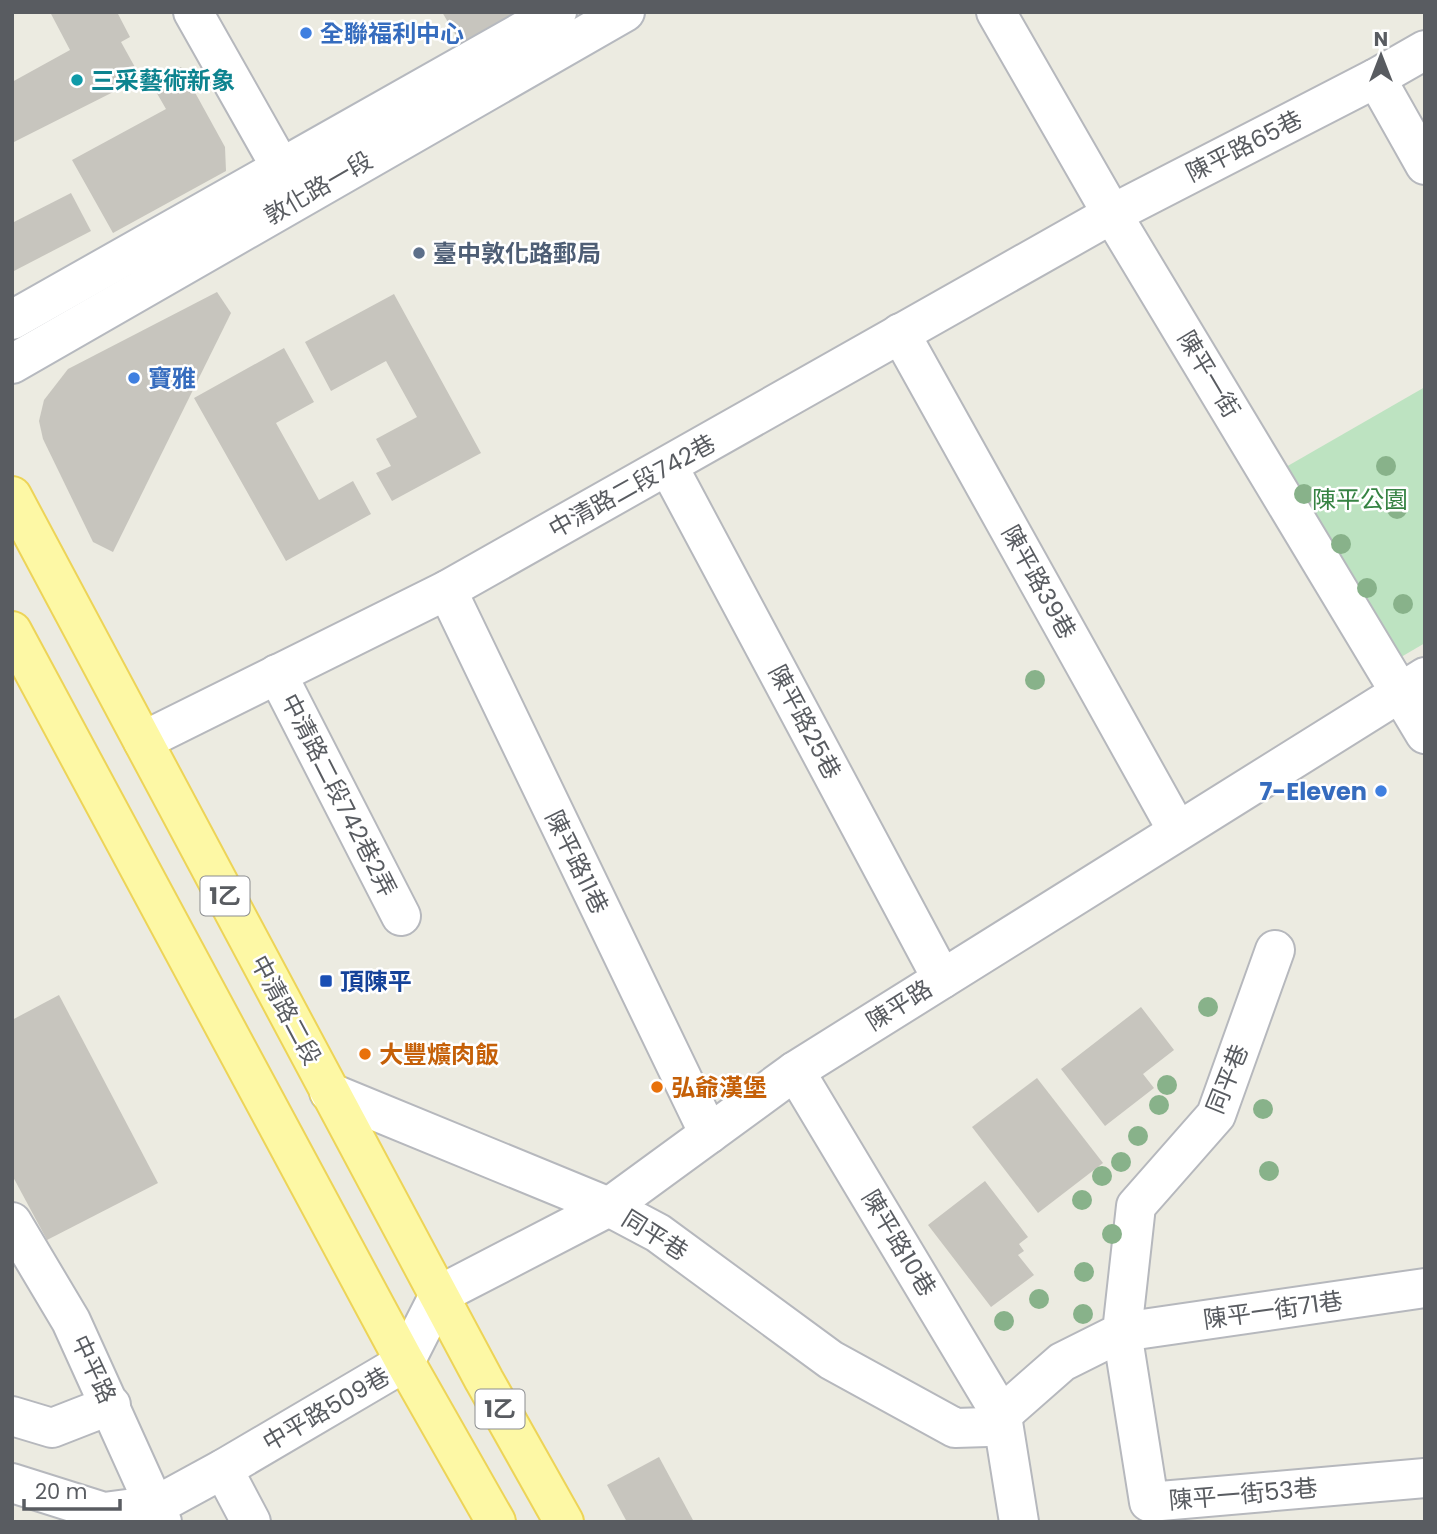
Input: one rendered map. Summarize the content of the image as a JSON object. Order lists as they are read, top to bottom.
{
  "streets": {
    "main road": ["1乙", "中清路二段"],
    "street": [
      "陳平路65巷",
      "敦化路一段",
      "陳平一街",
      "中清路二段742巷",
      "陳平路39巷",
      "陳平路25巷",
      "中清路二段742巷2弄",
      "陳平路11巷",
      "陳平路",
      "同平巷",
      "陳平路10巷",
      "陳平一街71巷",
      "中平路",
      "中平路509巷",
      "陳平一街53巷"
    ]
  },
  "crossings": [
    ["陳平路65巷", "陳平一街"],
    ["陳平路65巷", "中清路二段742巷"],
    ["陳平一街", "中清路二段742巷"],
    ["陳平一街", "陳平路"],
    ["中清路二段742巷", "陳平路39巷"],
    ["中清路二段742巷", "陳平路25巷"],
    ["中清路二段742巷", "中清路二段742巷2弄"],
    ["中清路二段742巷", "陳平路11巷"],
    ["中清路二段742巷", "中清路二段"],
    ["陳平路39巷", "陳平路"],
    ["陳平路25巷", "陳平路"],
    ["陳平路11巷", "陳平路"],
    ["1乙", "中平路509巷"],
    ["陳平路", "中清路二段"],
    ["陳平路", "同平巷"],
    ["陳平路", "陳平路10巷"],
    ["中清路二段", "同平巷"],
    ["同平巷", "陳平一街71巷"],
    ["同平巷", "陳平一街53巷"],
    ["陳平一街71巷", "陳平一街53巷"],
    ["中平路", "中平路509巷"]
  ],
  "parks": ["陳平公園"],
  "places": {
    "other": [
      "全聯福利中心",
      "三采藝術新象",
      "臺中敦化路郵局",
      "寶雅",
      "7-Eleven",
      "大豐爌肉飯",
      "弘爺漢堡"
    ],
    "transit": ["頂陳平"]
  },
  "scale_bar": "20 m",
  "north": "top"
}
